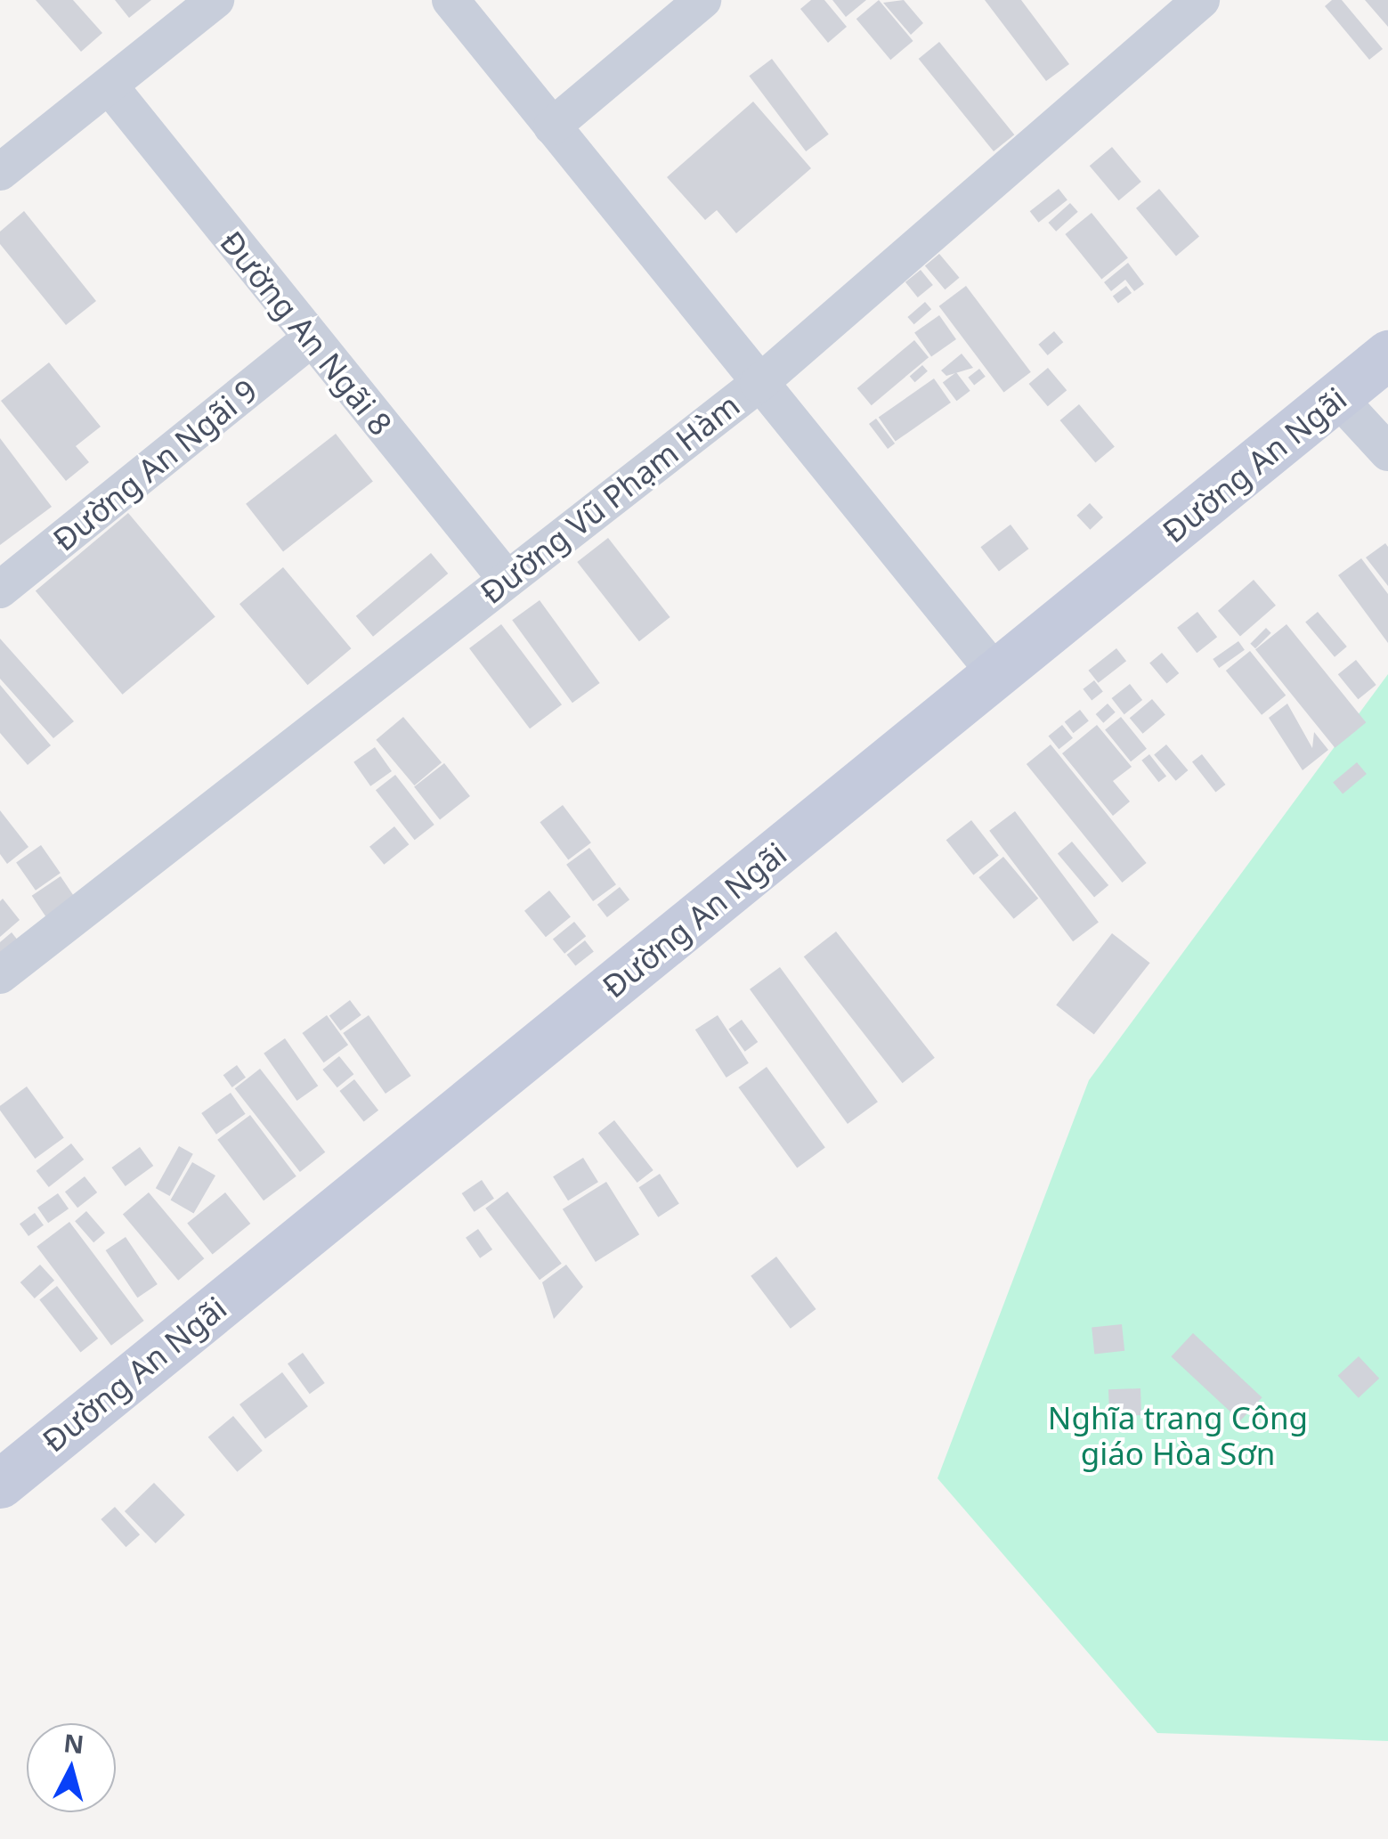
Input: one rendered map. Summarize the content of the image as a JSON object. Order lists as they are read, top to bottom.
{
  "streets": {
    "main road": ["Đường An Ngãi"],
    "street": ["Đường An Ngãi 8", "Đường An Ngãi 9", "Đường Vũ Phạm Hàm"]
  },
  "crossings": [
    ["Đường An Ngãi 8", "Đường An Ngãi 9"],
    ["Đường An Ngãi 8", "Đường Vũ Phạm Hàm"]
  ],
  "parks": ["Nghĩa trang Công giáo Hòa Sơn"],
  "north": "top"
}
